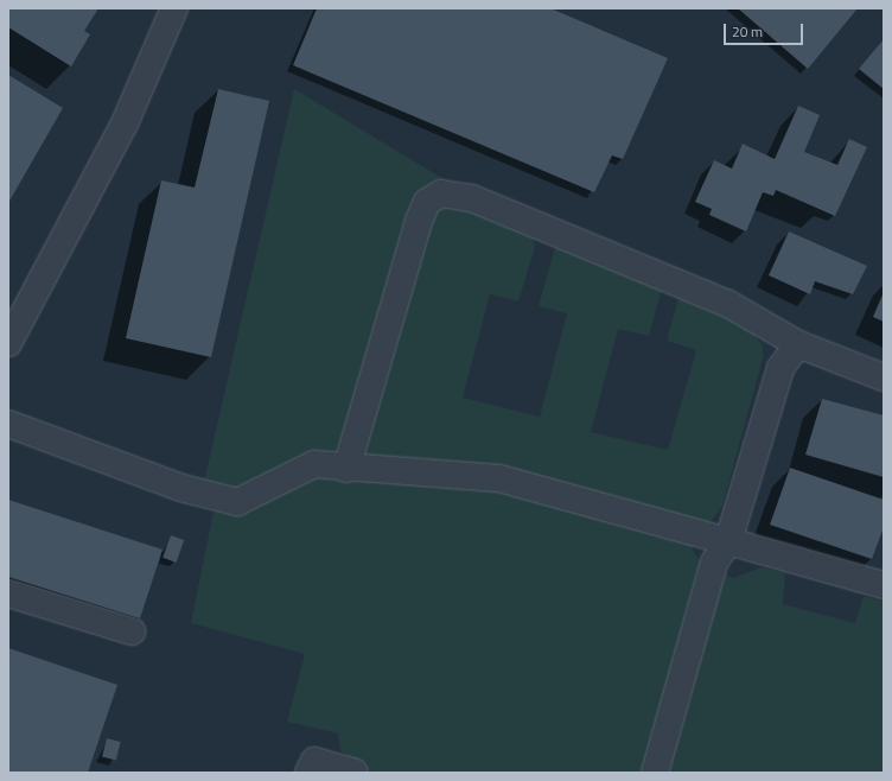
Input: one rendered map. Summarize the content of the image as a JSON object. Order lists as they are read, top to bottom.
{
  "scale_bar": "20 m"
}
